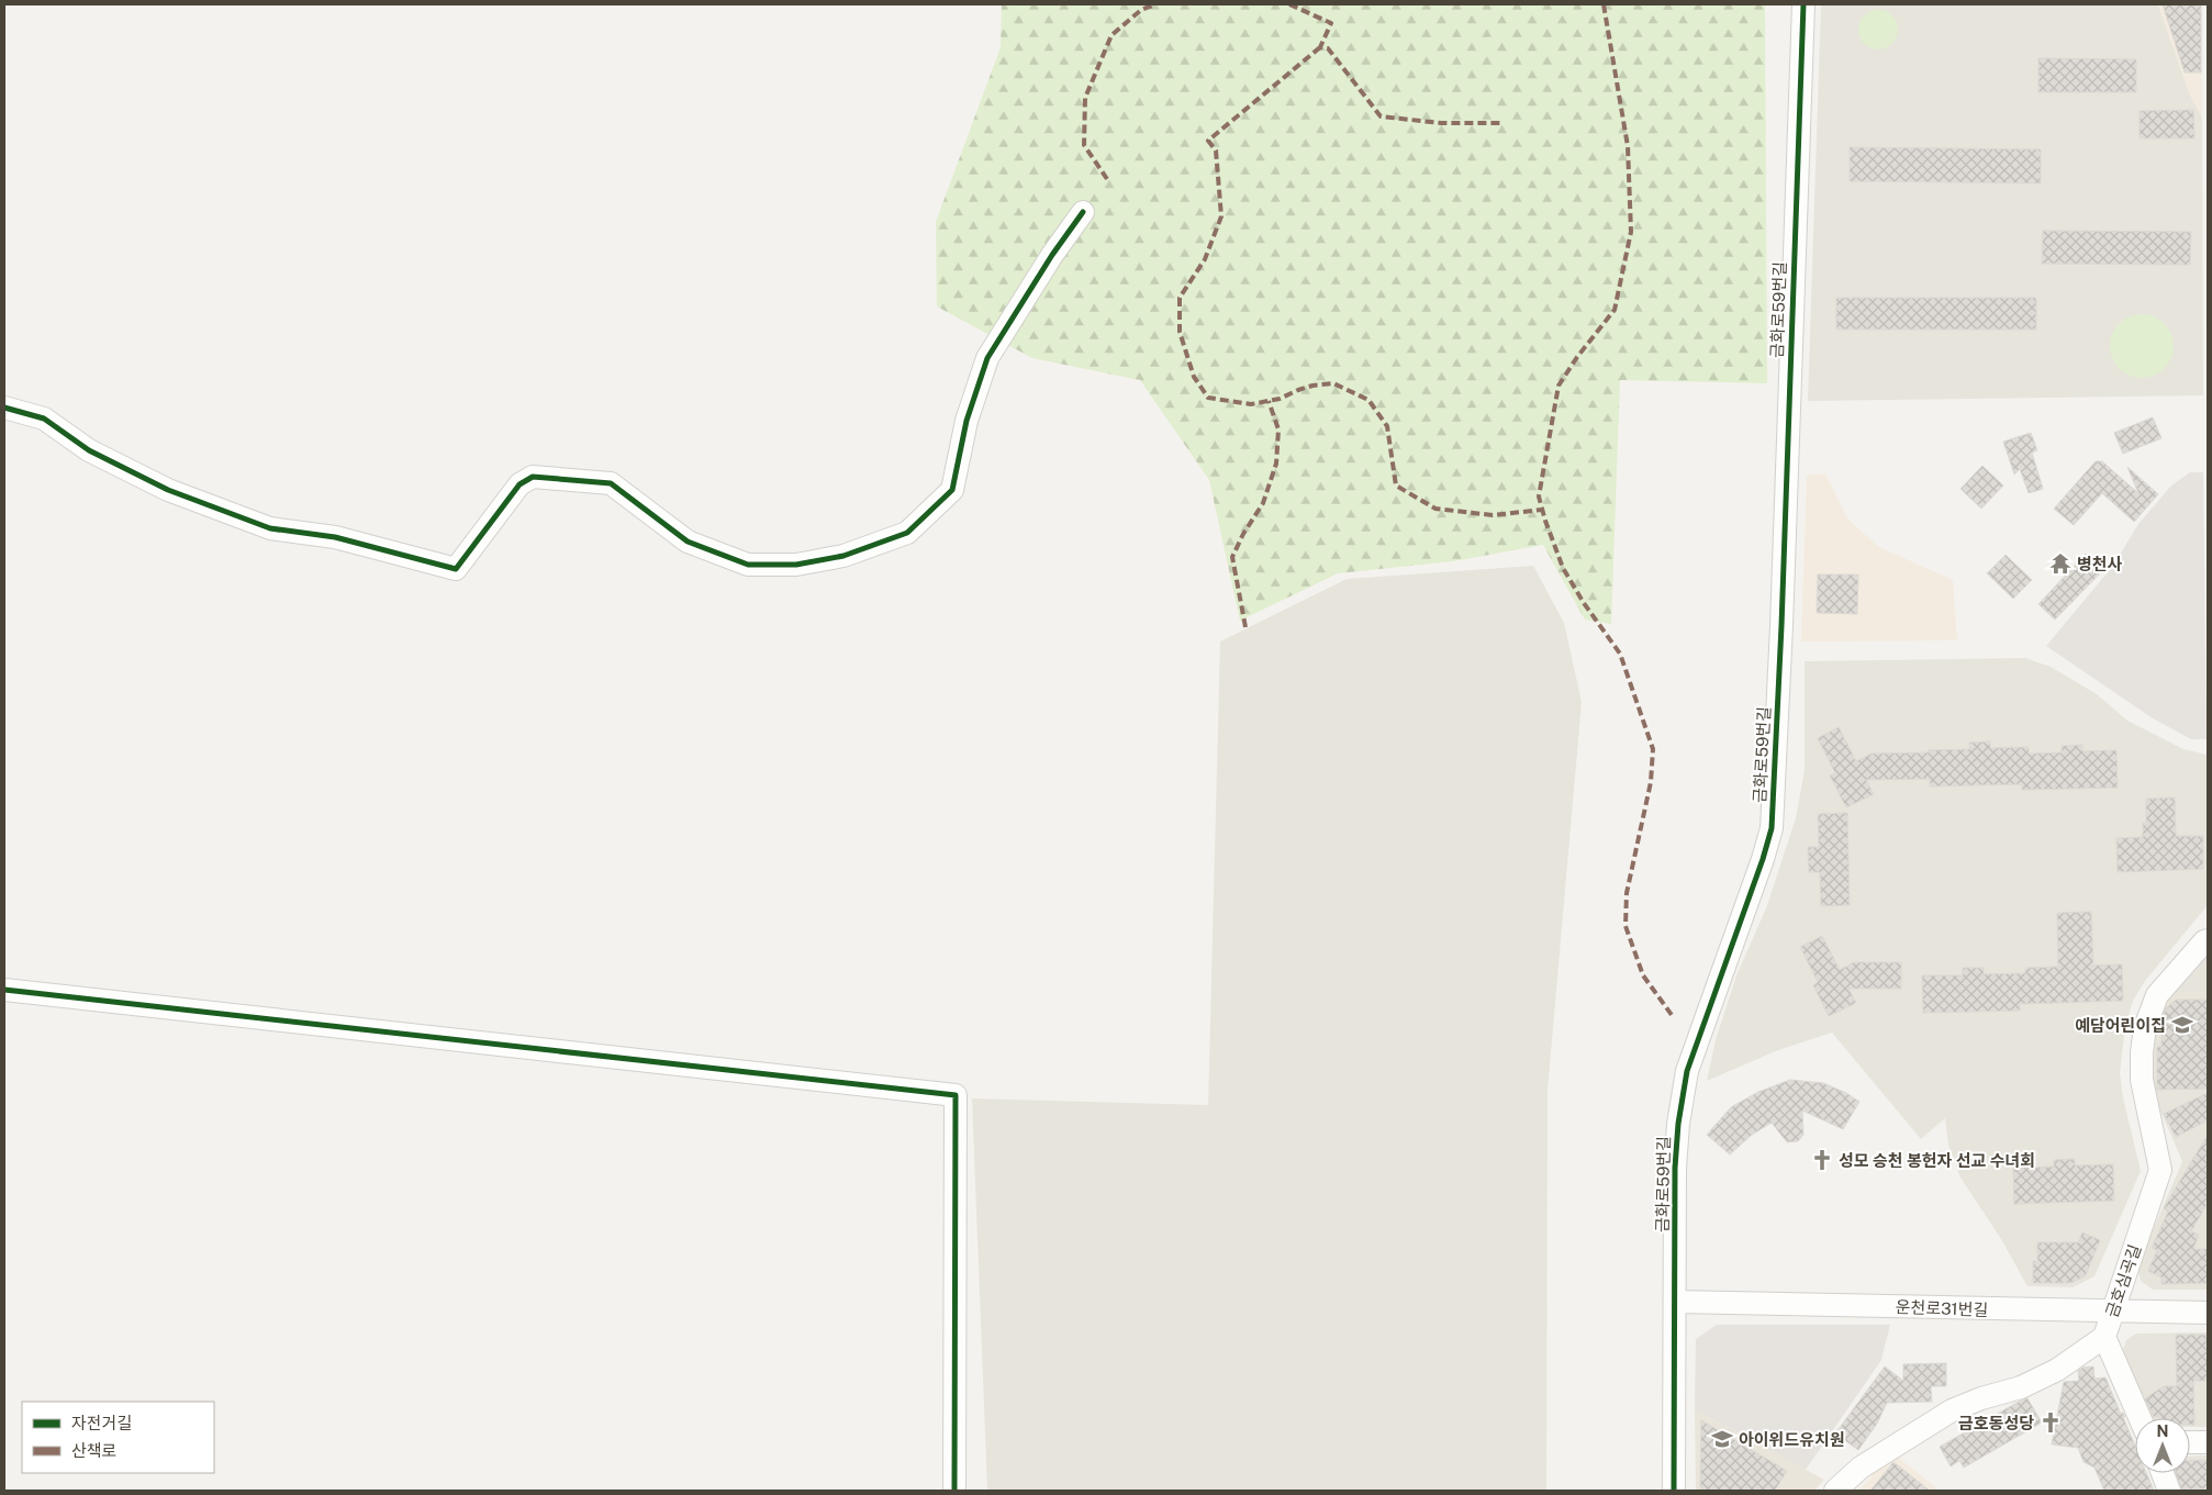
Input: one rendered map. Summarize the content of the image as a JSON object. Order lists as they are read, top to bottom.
{
  "streets": {
    "street": ["금화로59번길", "금호심곡길", "운천로31번길"]
  },
  "crossings": [
    ["금화로59번길", "운천로31번길"],
    ["금호심곡길", "운천로31번길"]
  ],
  "places": {
    "temple": ["병천사"],
    "school or university": ["예담어린이집", "아이위드유치원"],
    "church": ["성모 승천 봉헌자 선교 수녀회", "금호동성당"]
  },
  "legend": ["자전거길", "산책로"],
  "north": "top"
}
